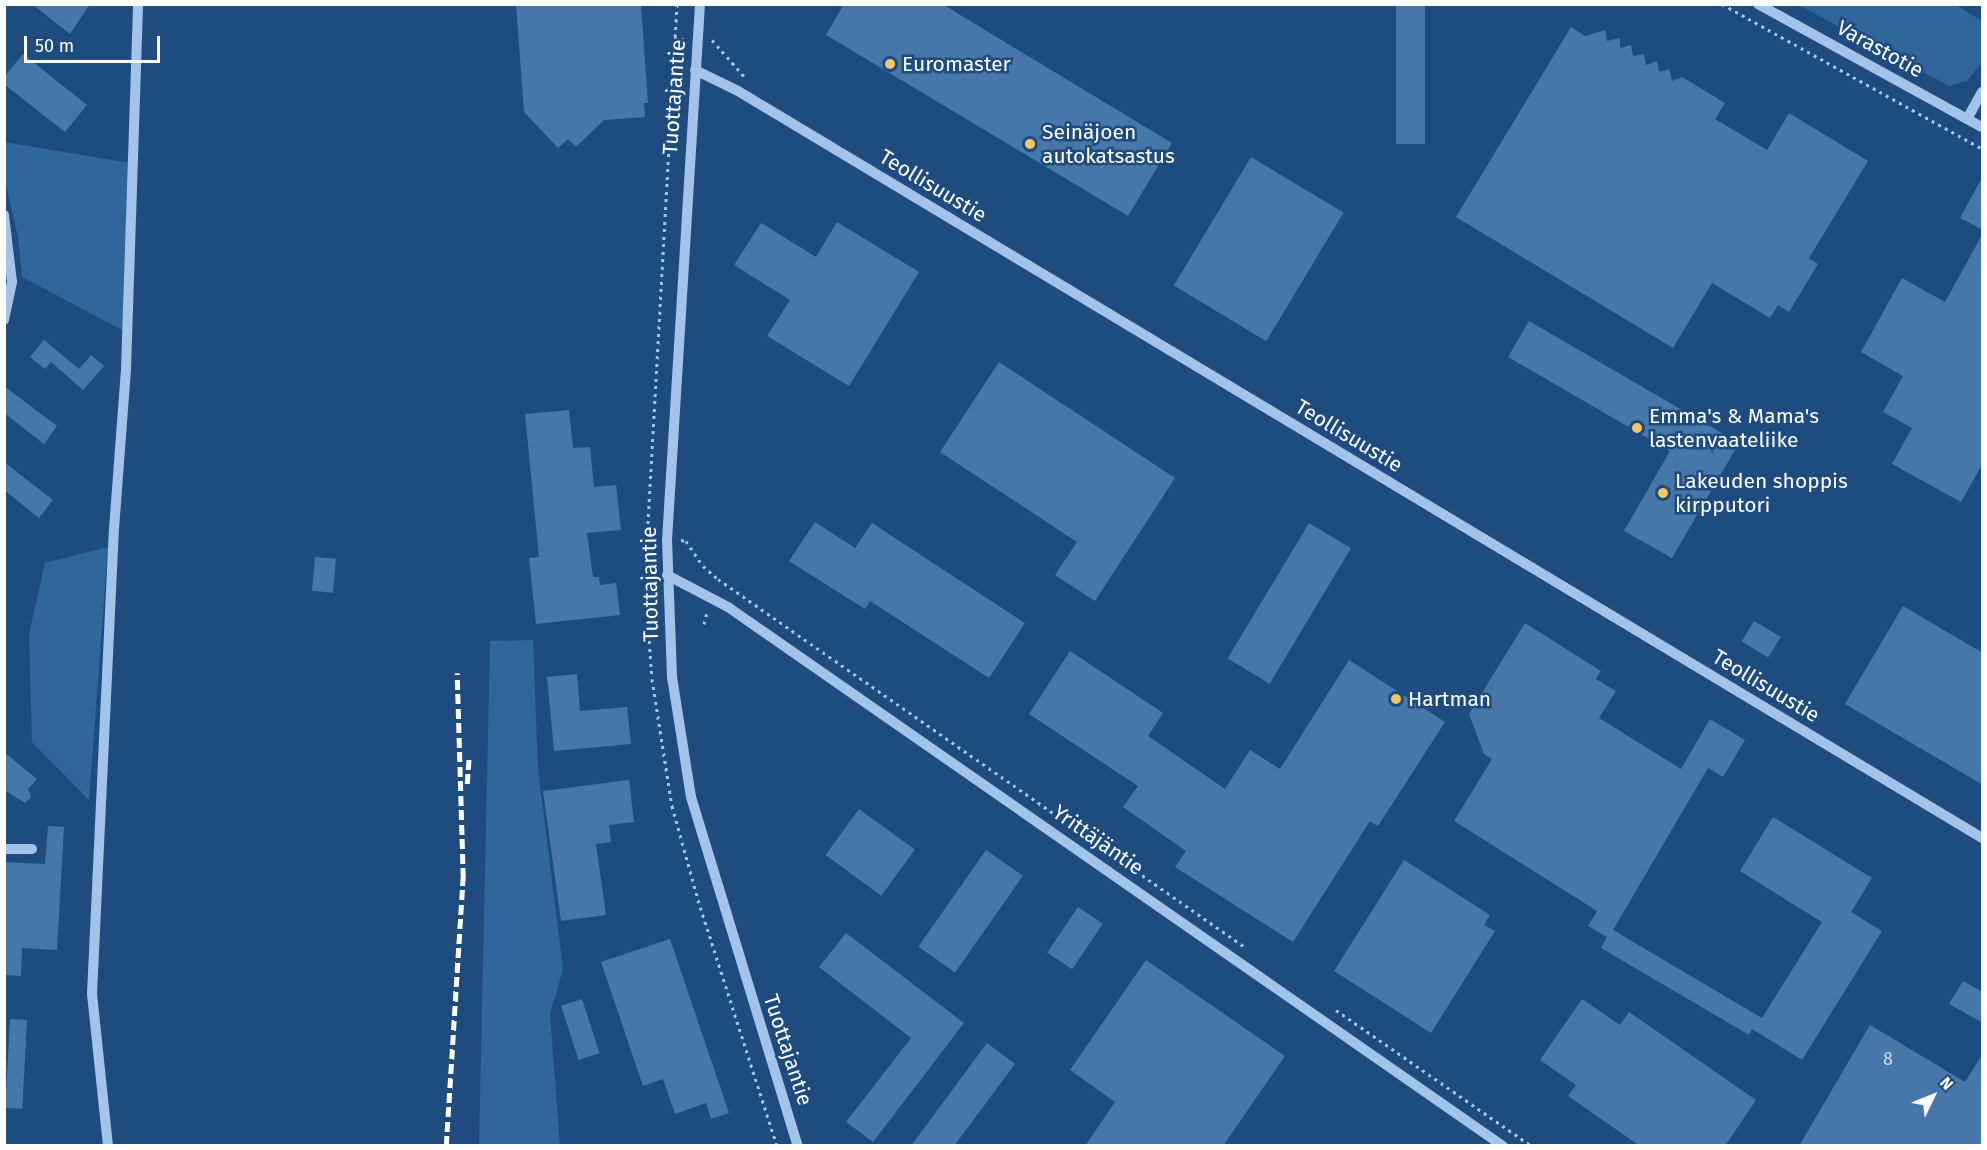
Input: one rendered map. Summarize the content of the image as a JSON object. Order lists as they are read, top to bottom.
{
  "streets": {
    "street": [
      "Varastotie",
      "Tuottajantie",
      "Teollisuustie",
      "Yrittäjäntie"
    ]
  },
  "crossings": [
    ["Tuottajantie", "Teollisuustie"],
    ["Tuottajantie", "Yrittäjäntie"]
  ],
  "places": [
    "Euromaster",
    "Seinäjoen autokatsastus",
    "Emma's & Mama's lastenvaateliike",
    "Lakeuden shoppis kirpputori",
    "Hartman"
  ],
  "house_numbers": ["8"],
  "scale_bar": "50 m",
  "north": "top right"
}
